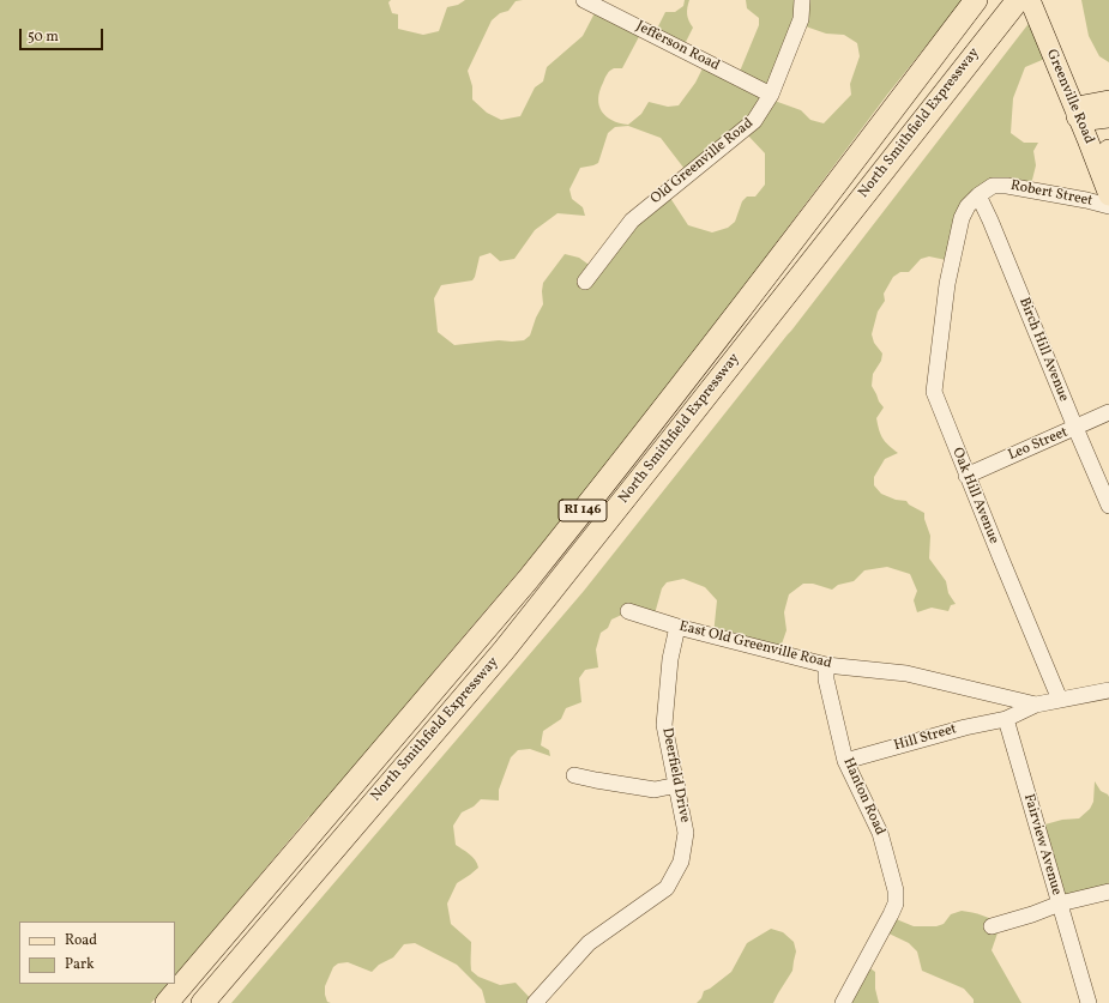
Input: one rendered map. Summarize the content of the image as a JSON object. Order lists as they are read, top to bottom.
{
  "streets": {
    "highway": ["North Smithfield Expressway", "RI 146"],
    "main road": ["Greenville Road"],
    "street": [
      "Jefferson Road",
      "Old Greenville Road",
      "Robert Street",
      "Birch Hill Avenue",
      "Leo Street",
      "Oak Hill Avenue",
      "East Old Greenville Road",
      "Hill Street",
      "Deerfield Drive",
      "Hanton Road",
      "Fairview Avenue"
    ]
  },
  "crossings": [
    ["Jefferson Road", "Old Greenville Road"],
    ["Robert Street", "Birch Hill Avenue"],
    ["Robert Street", "Oak Hill Avenue"],
    ["Birch Hill Avenue", "Leo Street"],
    ["Leo Street", "Oak Hill Avenue"],
    ["Oak Hill Avenue", "East Old Greenville Road"],
    ["East Old Greenville Road", "Deerfield Drive"],
    ["East Old Greenville Road", "Hanton Road"],
    ["Hill Street", "Hanton Road"],
    ["Hill Street", "Fairview Avenue"]
  ],
  "legend": ["Road", "Park"],
  "scale_bar": "50 m"
}
